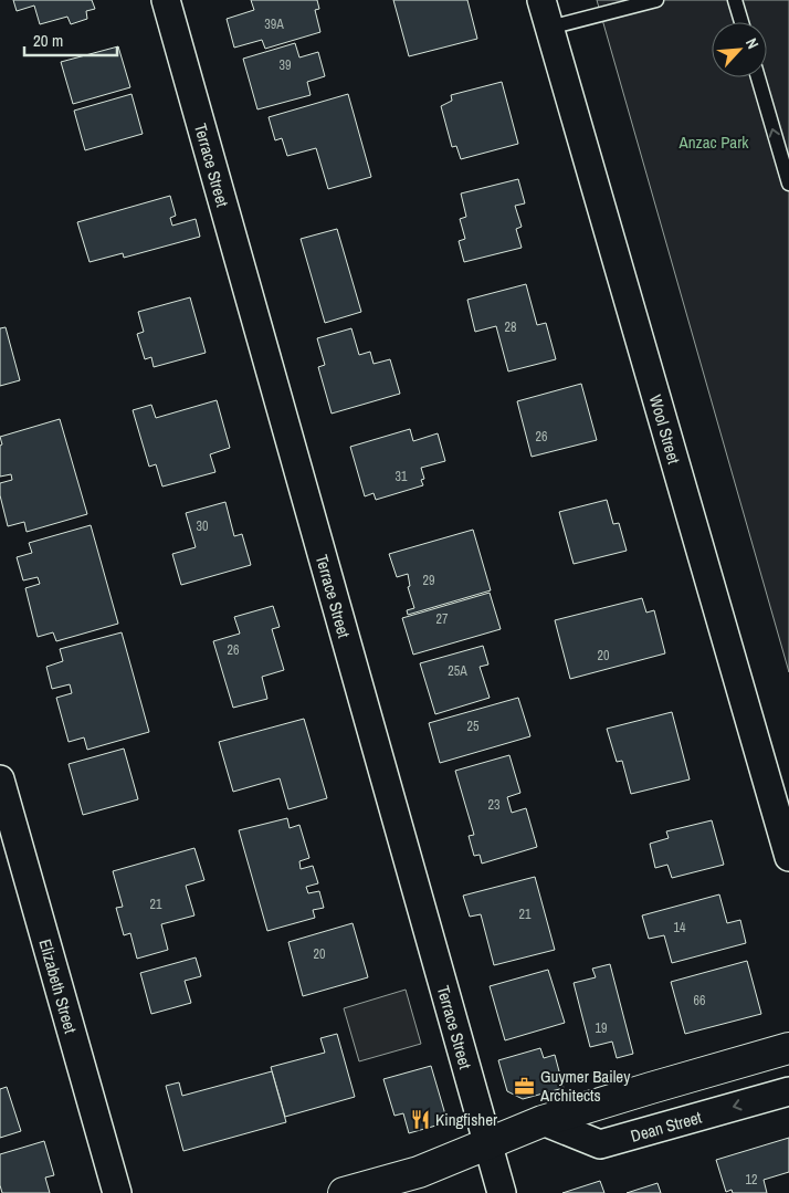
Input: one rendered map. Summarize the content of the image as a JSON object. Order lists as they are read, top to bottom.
{
  "streets": {
    "street": [
      "Terrace Street",
      "Wool Street",
      "Elizabeth Street",
      "Dean Street"
    ]
  },
  "parks": ["Anzac Park"],
  "places": {
    "office": ["Guymer Bailey Architects"],
    "restaurant": ["Kingfisher"]
  },
  "house_numbers": [
    "39A",
    "39",
    "28",
    "26",
    "31",
    "30",
    "29",
    "27",
    "26",
    "20",
    "25A",
    "25",
    "23",
    "21",
    "21",
    "14",
    "20",
    "66",
    "19",
    "12"
  ],
  "scale_bar": "20 m",
  "north": "top right"
}
